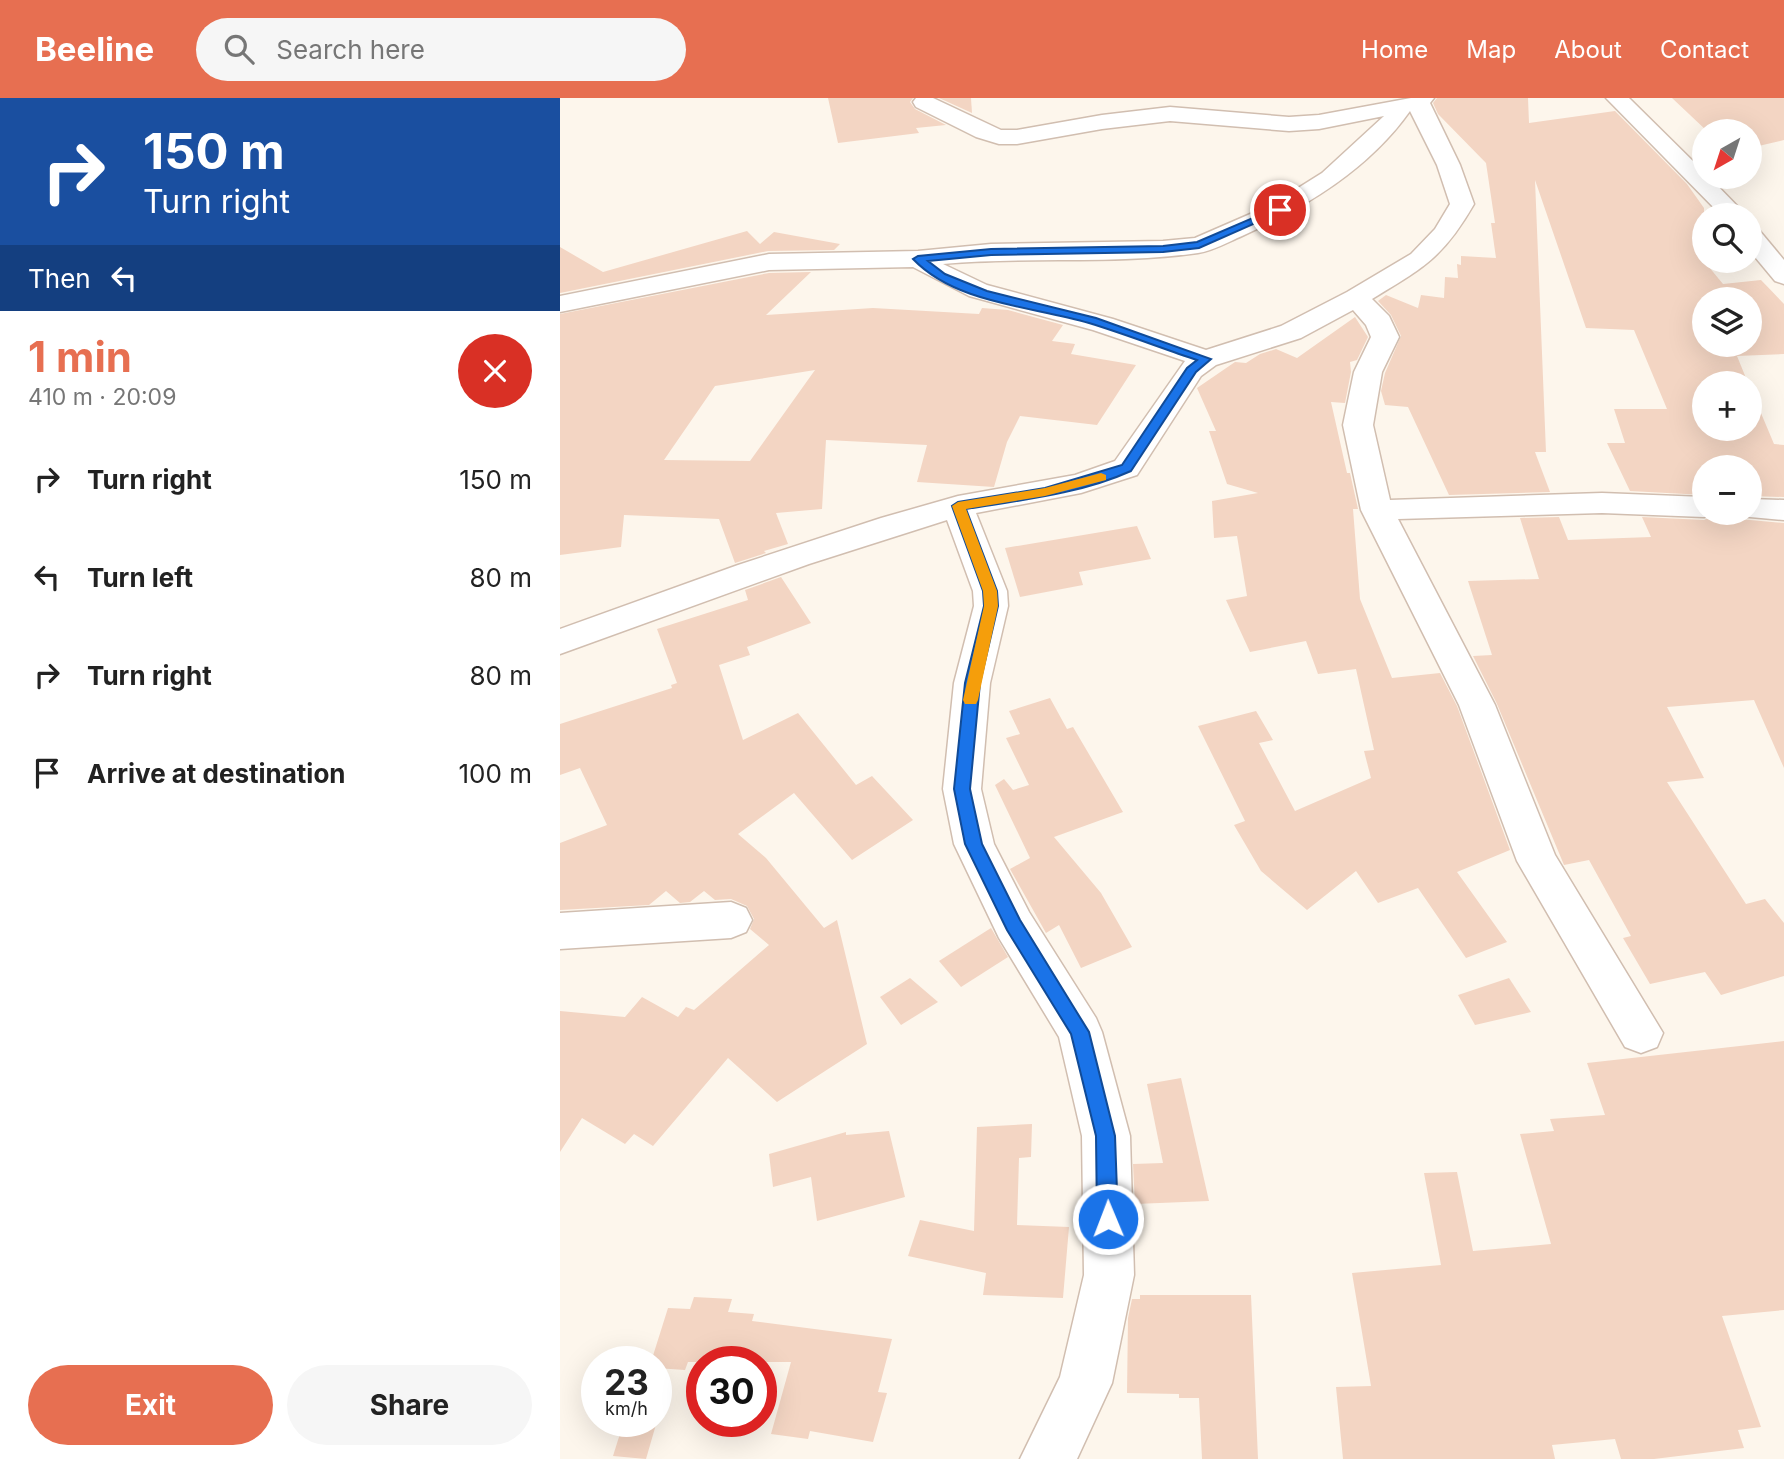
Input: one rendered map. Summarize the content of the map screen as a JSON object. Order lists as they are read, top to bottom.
{
  "north": "bottom left",
  "page": {
    "header": "Beeline",
    "search": "Search here",
    "nav": [
      "Home",
      "Map",
      "About",
      "Contact"
    ],
    "turn": ["150 m", "Turn right"],
    "map_buttons": ["+", "−"],
    "then": "Then",
    "heading": ["1 min", "410 m · 20:09"],
    "list": [
      {
        "name": "Turn right",
        "value": "150 m"
      },
      {
        "name": "Turn left",
        "value": "80 m"
      },
      {
        "name": "Turn right",
        "value": "80 m"
      },
      {
        "name": "Arrive at destination",
        "value": "100 m"
      }
    ],
    "speed": "23 km/h",
    "limit": "30",
    "buttons": ["Exit", "Share"]
  }
}
